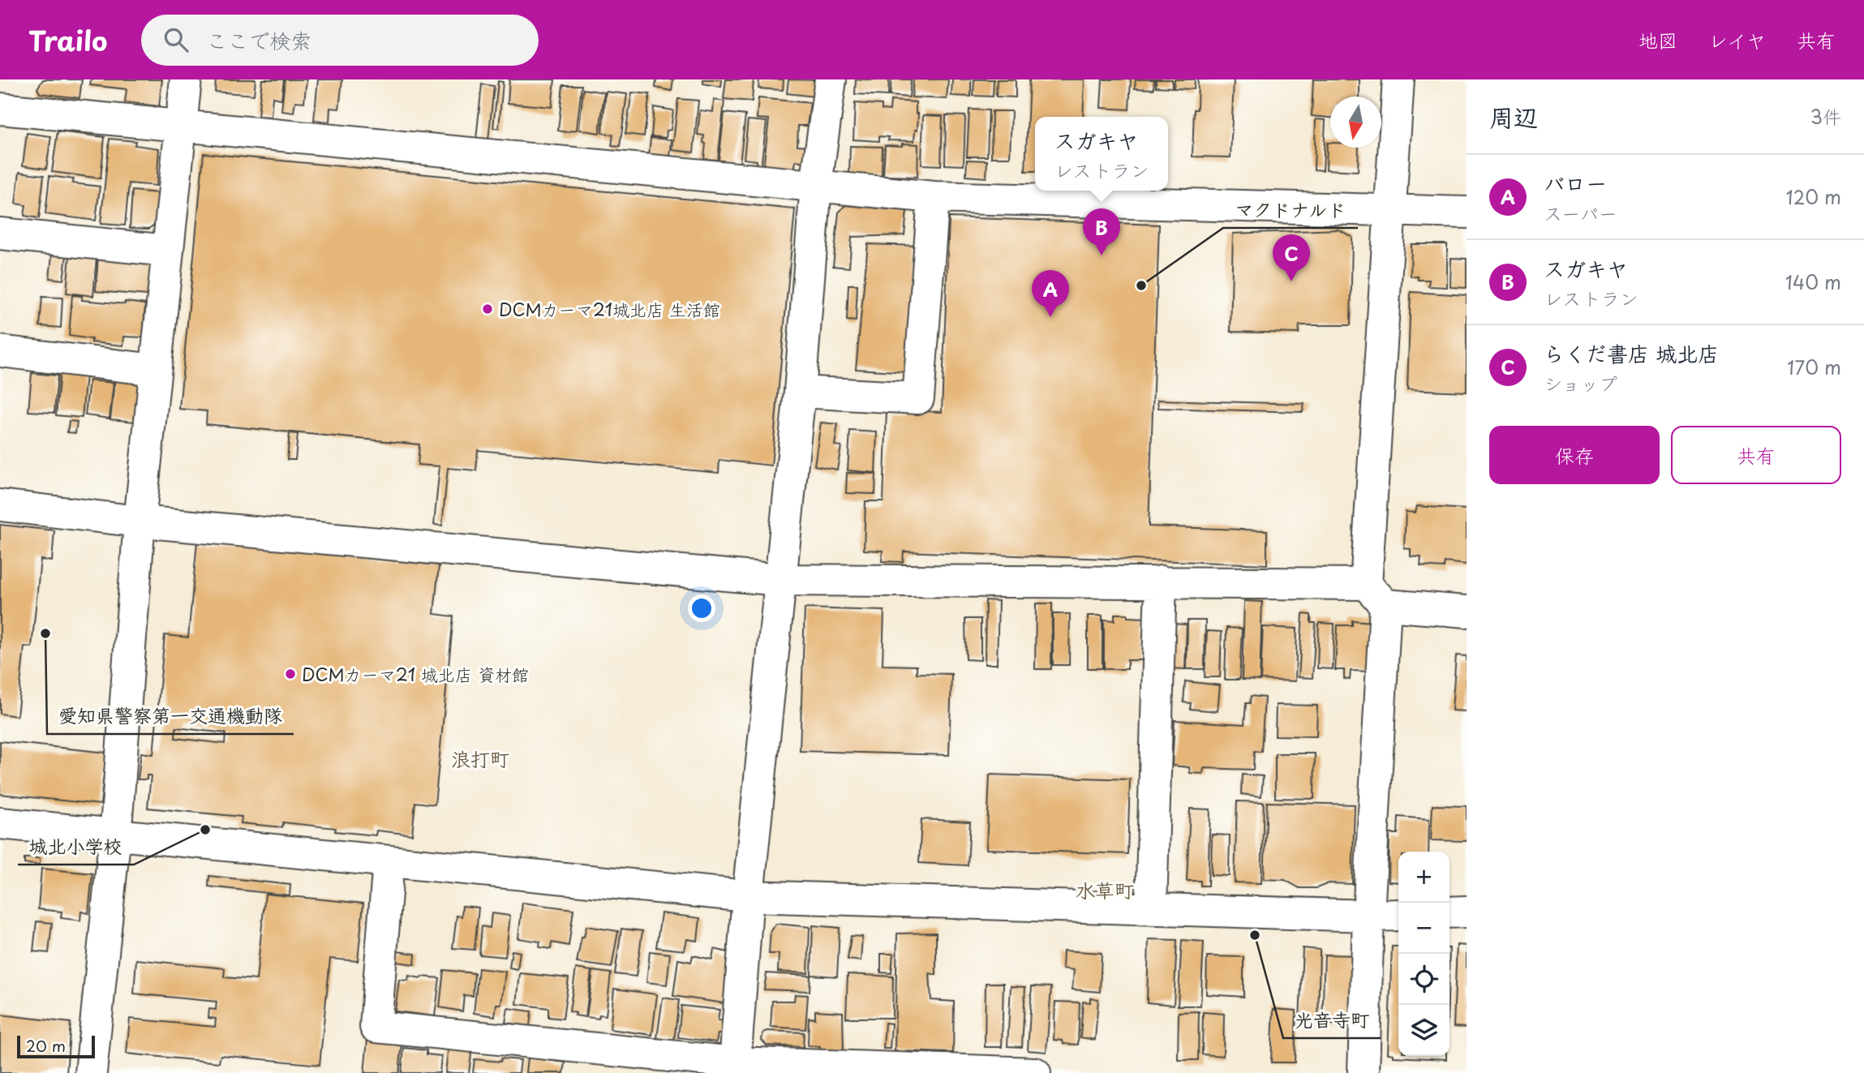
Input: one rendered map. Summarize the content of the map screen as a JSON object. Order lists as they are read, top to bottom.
{
  "districts": ["浪打町", "水草町"],
  "places": [
    "マクドナルド",
    "DCMカーマ21城北店 生活館",
    "愛知県警察第一交通機動隊",
    "DCMカーマ21 城北店 資材館",
    "城北小学校",
    "光音寺町"
  ],
  "scale_bar": "20 m",
  "north": "bottom",
  "page": {
    "header": "Trailo",
    "search": "ここで検索",
    "nav": ["地図", "レイヤ", "共有"],
    "heading": ["周辺", "3件"],
    "popup": ["スガキヤ", "レストラン"],
    "list": [
      {
        "mark": "A",
        "name": "バロー",
        "note": "スーパー",
        "value": "120 m"
      },
      {
        "mark": "B",
        "name": "スガキヤ",
        "note": "レストラン",
        "value": "140 m"
      },
      {
        "mark": "C",
        "name": "らくだ書店 城北店",
        "note": "ショップ",
        "value": "170 m"
      }
    ],
    "pins": ["B", "C", "A"],
    "buttons": ["保存", "共有"],
    "map_buttons": ["+", "−"],
    "scale": "20 m"
  }
}
